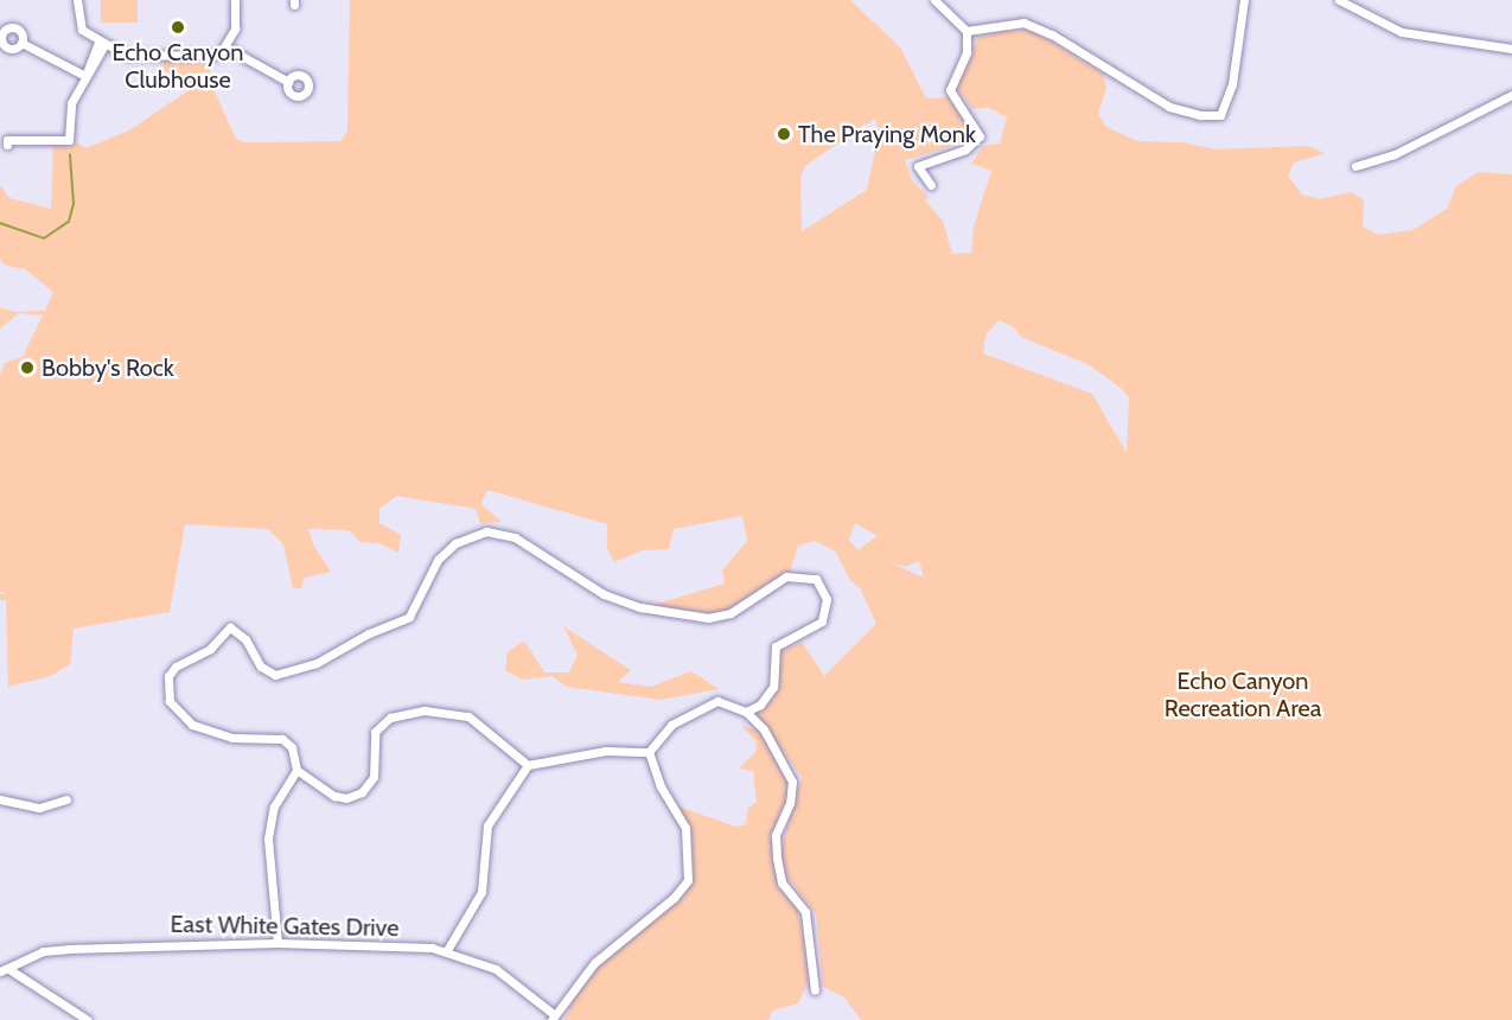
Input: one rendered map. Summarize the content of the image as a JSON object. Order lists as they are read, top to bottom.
{
  "streets": {
    "street": ["East White Gates Drive"]
  },
  "parks": ["Echo Canyon Recreation Area"],
  "places": ["Echo Canyon Clubhouse", "The Praying Monk", "Bobby's Rock"]
}
